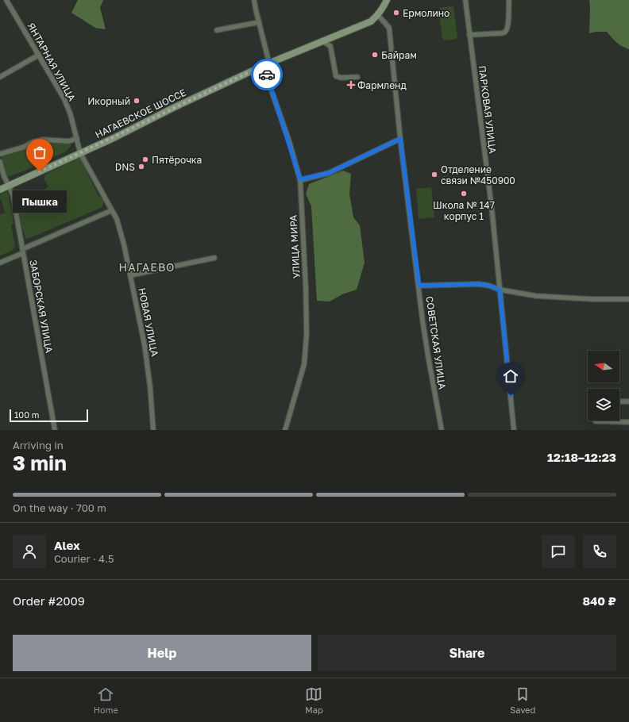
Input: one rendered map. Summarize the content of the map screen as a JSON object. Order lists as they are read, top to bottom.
{
  "streets": {
    "street": [
      "ЯНТАРНАЯ УЛИЦА",
      "ПАРКОВАЯ УЛИЦА",
      "НАГАЕВСКОЕ ШОССЕ",
      "УЛИЦА МИРА",
      "ЗАБОРСКАЯ УЛИЦА",
      "НОВАЯ УЛИЦА",
      "СОВЕТСКАЯ УЛИЦА"
    ]
  },
  "crossings": [
    ["ЯНТАРНАЯ УЛИЦА", "НАГАЕВСКОЕ ШОССЕ"],
    ["ЯНТАРНАЯ УЛИЦА", "НОВАЯ УЛИЦА"],
    ["НАГАЕВСКОЕ ШОССЕ", "УЛИЦА МИРА"],
    ["НАГАЕВСКОЕ ШОССЕ", "ЗАБОРСКАЯ УЛИЦА"],
    ["НАГАЕВСКОЕ ШОССЕ", "НОВАЯ УЛИЦА"],
    ["НАГАЕВСКОЕ ШОССЕ", "СОВЕТСКАЯ УЛИЦА"]
  ],
  "districts": ["НАГАЕВО"],
  "places": {
    "other": [
      "Ермолино",
      "Байрам",
      "Икорный",
      "Пятёрочка",
      "DNS",
      "Пышка",
      "Отделение связи №450900",
      "Школа № 147 корпус 1"
    ],
    "health": ["Фармленд"]
  },
  "scale_bar": "100 m",
  "north": "left",
  "page": {
    "bubble": "Пышка",
    "scale": "100 m",
    "heading": ["3 min", "Arriving in", "12:18–12:23"],
    "panel": [
      "Alex",
      "Courier · 4.5",
      "Order #2009",
      "840 ₽"
    ],
    "bar": "On the way · 700 m",
    "buttons": ["Help", "Share"],
    "tabs": ["Home", "Map", "Saved"]
  }
}
